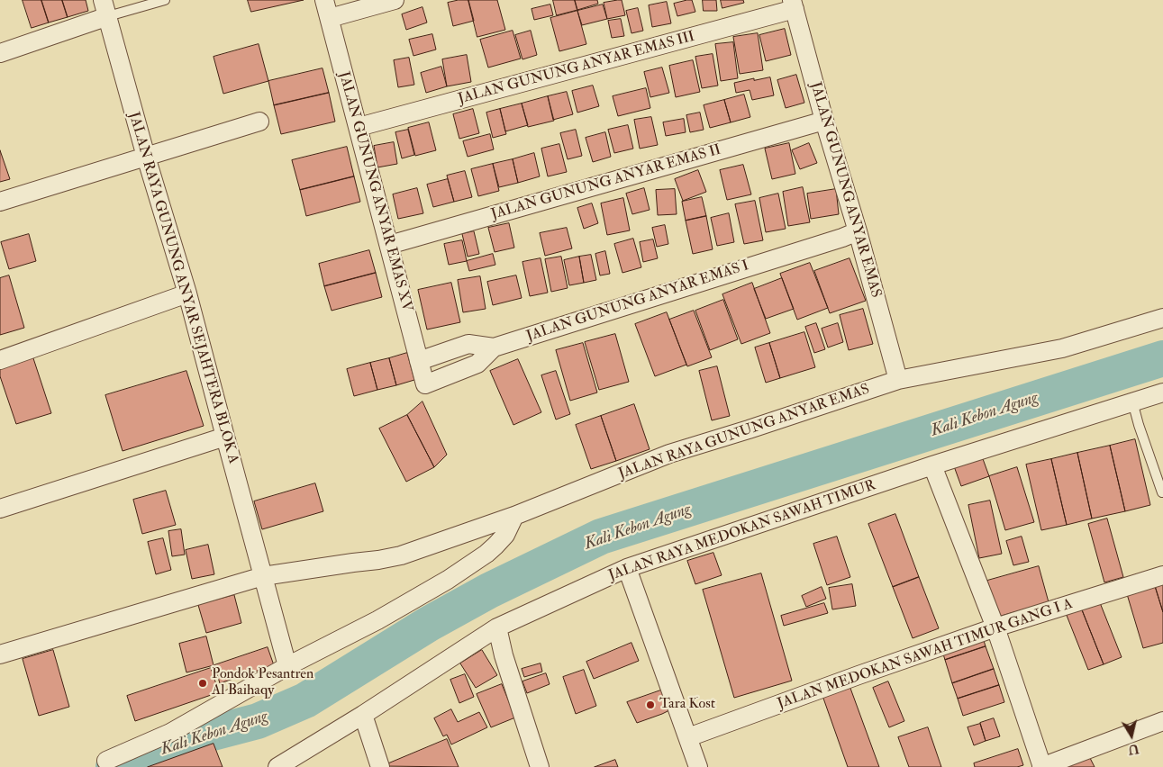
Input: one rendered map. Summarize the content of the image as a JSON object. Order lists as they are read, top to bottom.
{
  "streets": {
    "street": [
      "JALAN GUNUNG ANYAR EMAS III",
      "JALAN GUNUNG ANYAR EMAS II",
      "JALAN GUNUNG ANYAR EMAS",
      "JALAN GUNUNG ANYAR EMAS XV",
      "JALAN RAYA GUNUNG ANYAR SEJAHTERA BLOK A",
      "JALAN GUNUNG ANYAR EMAS I",
      "JALAN RAYA GUNUNG ANYAR EMAS",
      "JALAN RAYA MEDOKAN SAWAH TIMUR",
      "JALAN MEDOKAN SAWAH TIMUR GANG I A"
    ]
  },
  "crossings": [
    ["JALAN GUNUNG ANYAR EMAS III", "JALAN GUNUNG ANYAR EMAS"],
    ["JALAN GUNUNG ANYAR EMAS III", "JALAN GUNUNG ANYAR EMAS XV"],
    ["JALAN GUNUNG ANYAR EMAS II", "JALAN GUNUNG ANYAR EMAS"],
    ["JALAN GUNUNG ANYAR EMAS II", "JALAN GUNUNG ANYAR EMAS XV"],
    ["JALAN GUNUNG ANYAR EMAS", "JALAN GUNUNG ANYAR EMAS I"],
    ["JALAN GUNUNG ANYAR EMAS", "JALAN RAYA GUNUNG ANYAR EMAS"],
    ["JALAN GUNUNG ANYAR EMAS XV", "JALAN GUNUNG ANYAR EMAS I"],
    ["JALAN RAYA GUNUNG ANYAR SEJAHTERA BLOK A", "JALAN RAYA GUNUNG ANYAR EMAS"]
  ],
  "water": ["Kali Kebon Agung"],
  "places": ["Pondok Pesantren Al Baihaqy", "Tara Kost"],
  "north": "bottom"
}
